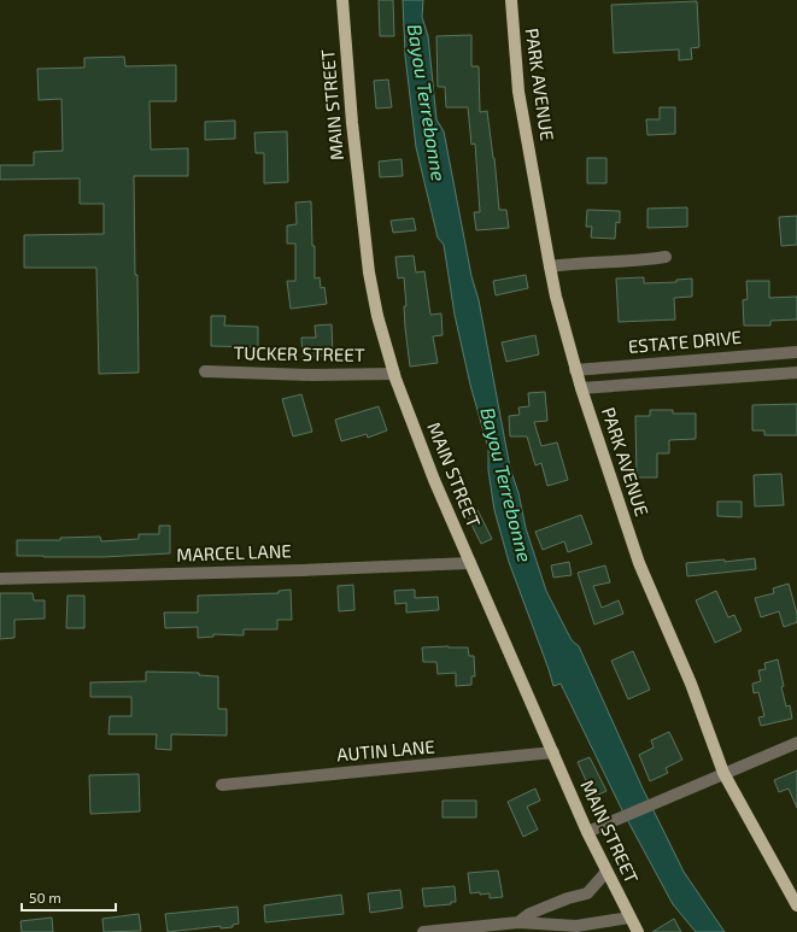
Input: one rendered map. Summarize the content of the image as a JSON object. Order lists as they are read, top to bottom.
{
  "streets": {
    "main road": ["PARK AVENUE", "MAIN STREET"],
    "street": [
      "ESTATE DRIVE",
      "TUCKER STREET",
      "MARCEL LANE",
      "AUTIN LANE"
    ]
  },
  "crossings": [
    ["PARK AVENUE", "ESTATE DRIVE"],
    ["MAIN STREET", "TUCKER STREET"],
    ["MAIN STREET", "MARCEL LANE"],
    ["MAIN STREET", "AUTIN LANE"]
  ],
  "water": ["Bayou Terrebonne"],
  "scale_bar": "50 m"
}
